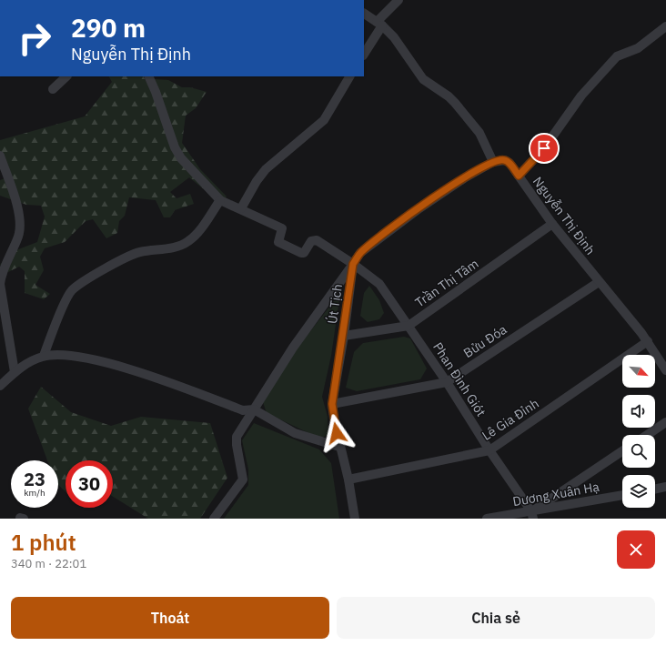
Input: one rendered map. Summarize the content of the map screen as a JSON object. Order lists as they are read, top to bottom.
{
  "streets": {
    "street": [
      "Nguyễn Thị Định",
      "Trần Thị Tâm",
      "Út Tịch",
      "Bửu Đóa",
      "Phan Đình Giót",
      "Lê Gia Đỉnh",
      "Dương Xuân Hạ"
    ]
  },
  "crossings": [
    ["Nguyễn Thị Định", "Trần Thị Tâm"],
    ["Nguyễn Thị Định", "Bửu Đóa"],
    ["Nguyễn Thị Định", "Lê Gia Đỉnh"],
    ["Trần Thị Tâm", "Út Tịch"],
    ["Trần Thị Tâm", "Phan Đình Giót"],
    ["Út Tịch", "Bửu Đóa"],
    ["Út Tịch", "Phan Đình Giót"],
    ["Út Tịch", "Lê Gia Đỉnh"],
    ["Bửu Đóa", "Phan Đình Giót"],
    ["Phan Đình Giót", "Lê Gia Đỉnh"],
    ["Phan Đình Giót", "Dương Xuân Hạ"]
  ],
  "north": "bottom right",
  "page": {
    "turn": ["290 m", "Nguyễn Thị Định"],
    "speed": "23 km/h",
    "limit": "30",
    "heading": ["1 phút", "340 m · 22:01"],
    "buttons": ["Thoát", "Chia sẻ"]
  }
}
